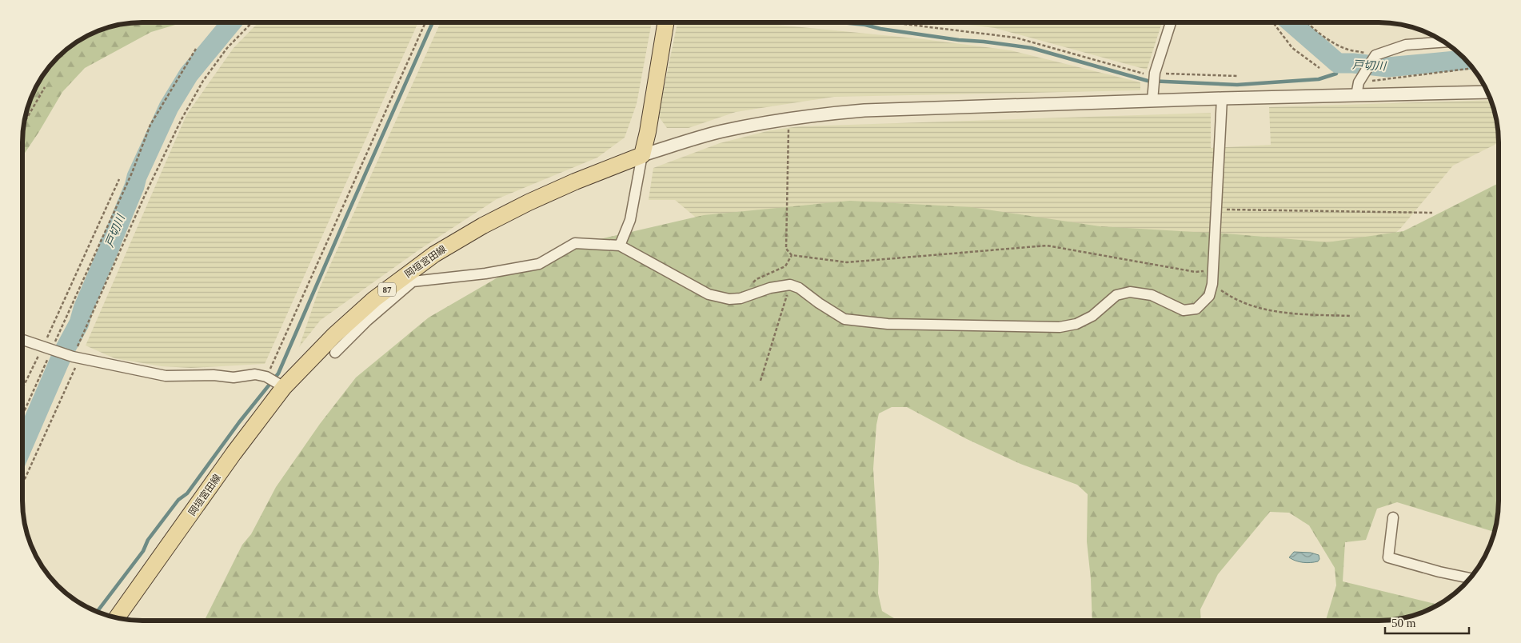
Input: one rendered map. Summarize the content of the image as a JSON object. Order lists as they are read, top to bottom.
{
  "streets": {
    "main road": ["岡垣宮田線", "87"]
  },
  "water": ["戸切川"],
  "scale_bar": "50 m"
}
